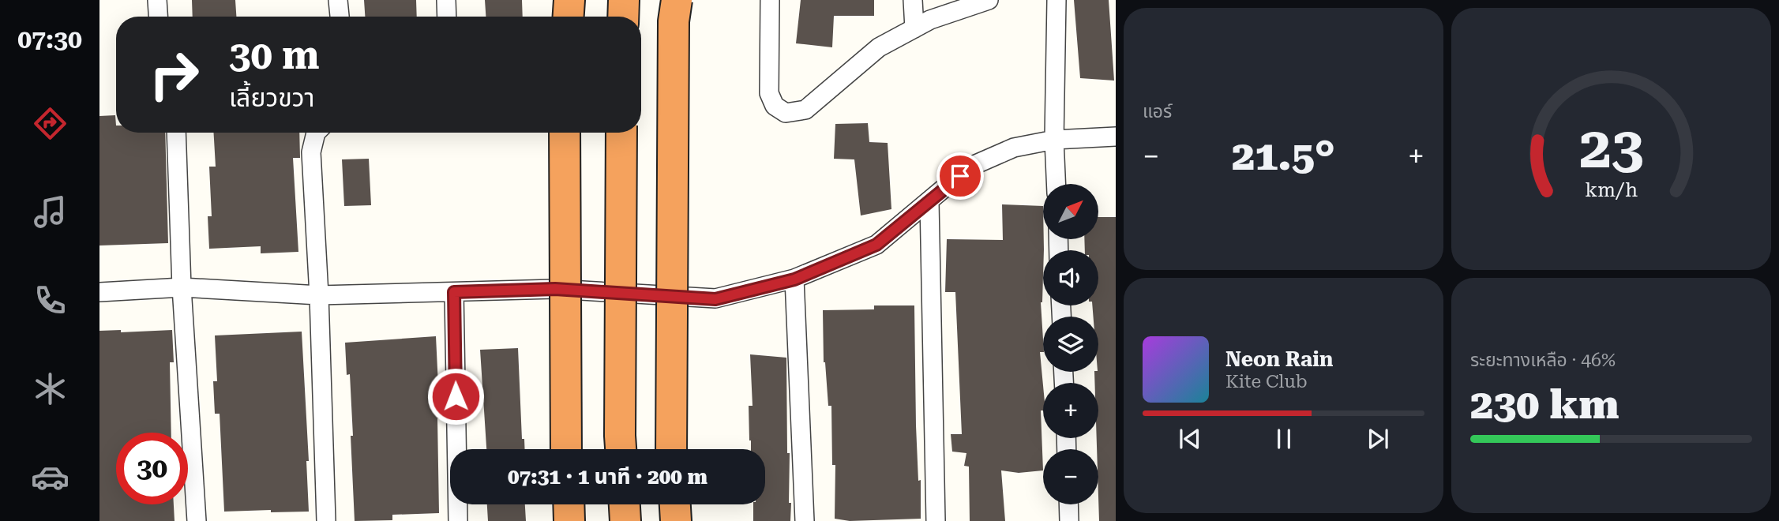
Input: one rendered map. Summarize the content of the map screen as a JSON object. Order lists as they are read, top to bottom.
{
  "north": "top right",
  "page": {
    "tabs": "07:30",
    "tile": [
      "แอร์",
      ["ระยะทางเหลือ · 46%", "230 km"]
    ],
    "turn": ["30 m", "เลี้ยวขวา"],
    "heat": ["−", "21.5°", "+"],
    "map_buttons": ["+", "−"],
    "song": ["Neon Rain", "Kite Club"],
    "limit": "30",
    "trip": "07:31 · 1 นาที · 200 m",
    "gauge": ["23", "km/h"]
  }
}
